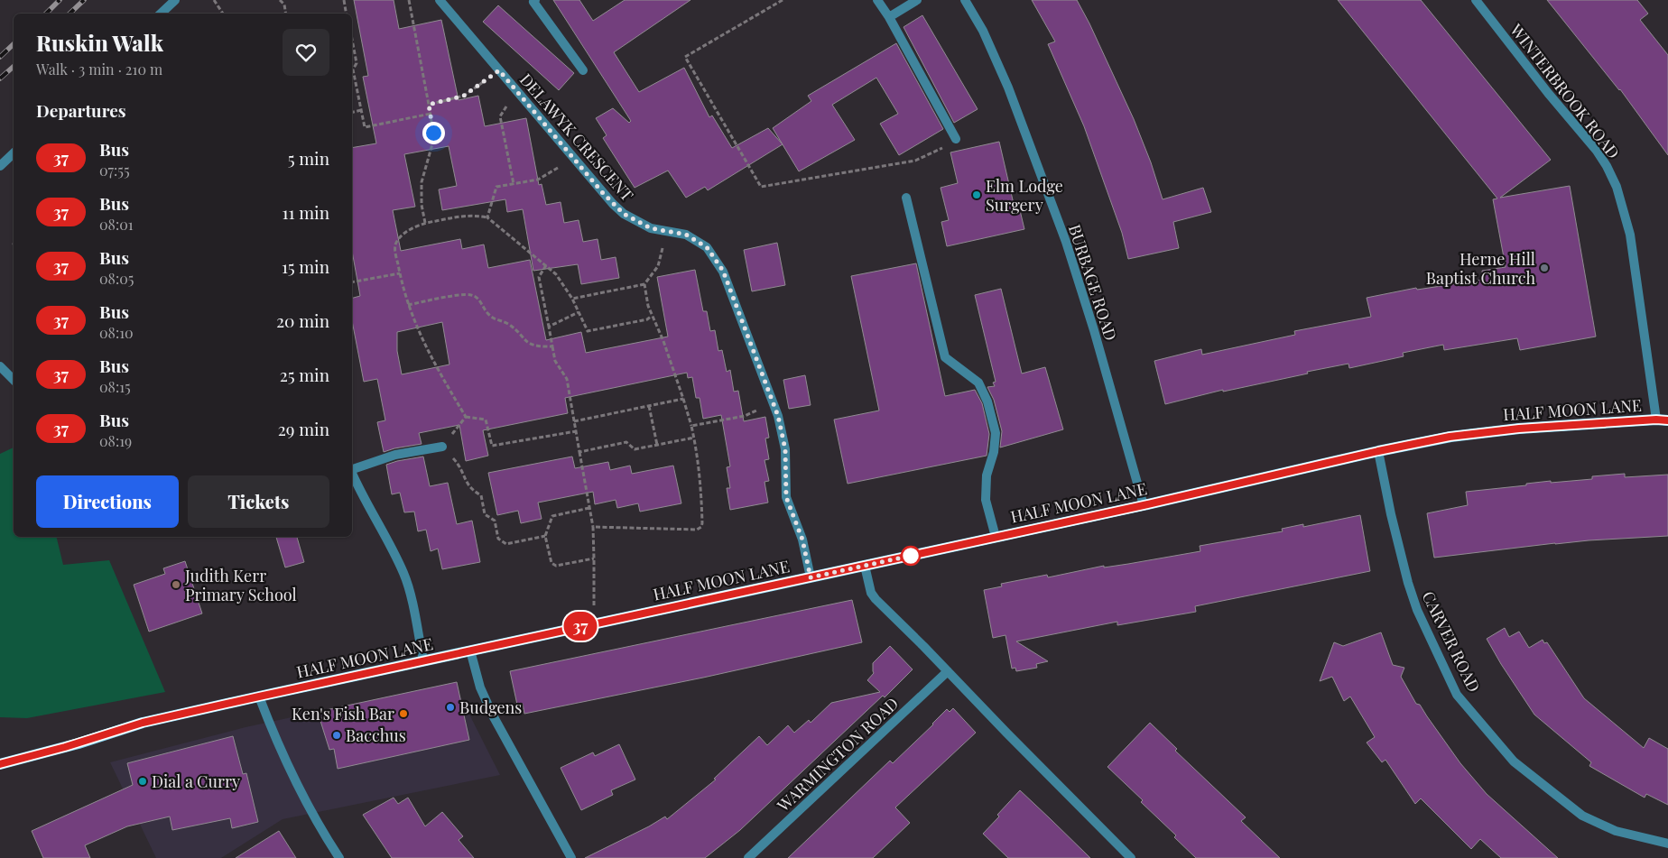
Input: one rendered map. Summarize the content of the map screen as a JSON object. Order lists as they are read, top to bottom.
{
  "streets": {
    "main road": ["HALF MOON LANE"],
    "street": [
      "WINTERBROOK ROAD",
      "DELAWYK CRESCENT",
      "BURBAGE ROAD",
      "CARVER ROAD",
      "WARMINGTON ROAD"
    ]
  },
  "crossings": [
    ["WINTERBROOK ROAD", "HALF MOON LANE"],
    ["DELAWYK CRESCENT", "HALF MOON LANE"],
    ["BURBAGE ROAD", "HALF MOON LANE"],
    ["HALF MOON LANE", "CARVER ROAD"]
  ],
  "places": [
    "Elm Lodge Surgery",
    "Herne Hill Baptist Church",
    "Judith Kerr Primary School",
    "Budgens",
    "Ken's Fish Bar",
    "Bacchus",
    "Dial a Curry"
  ],
  "lines": ["bus line 37"],
  "page": {
    "on_map": "37",
    "heading": [
      ["Ruskin Walk", "Walk · 3 min · 210 m"],
      "Departures"
    ],
    "list": [
      {
        "mark": "37",
        "name": "Bus",
        "note": "07:55",
        "value": "5 min"
      },
      {
        "mark": "37",
        "name": "Bus",
        "note": "08:01",
        "value": "11 min"
      },
      {
        "mark": "37",
        "name": "Bus",
        "note": "08:05",
        "value": "15 min"
      },
      {
        "mark": "37",
        "name": "Bus",
        "note": "08:10",
        "value": "20 min"
      },
      {
        "mark": "37",
        "name": "Bus",
        "note": "08:15",
        "value": "25 min"
      },
      {
        "mark": "37",
        "name": "Bus",
        "note": "08:19",
        "value": "29 min"
      }
    ],
    "buttons": ["Directions", "Tickets"]
  }
}
